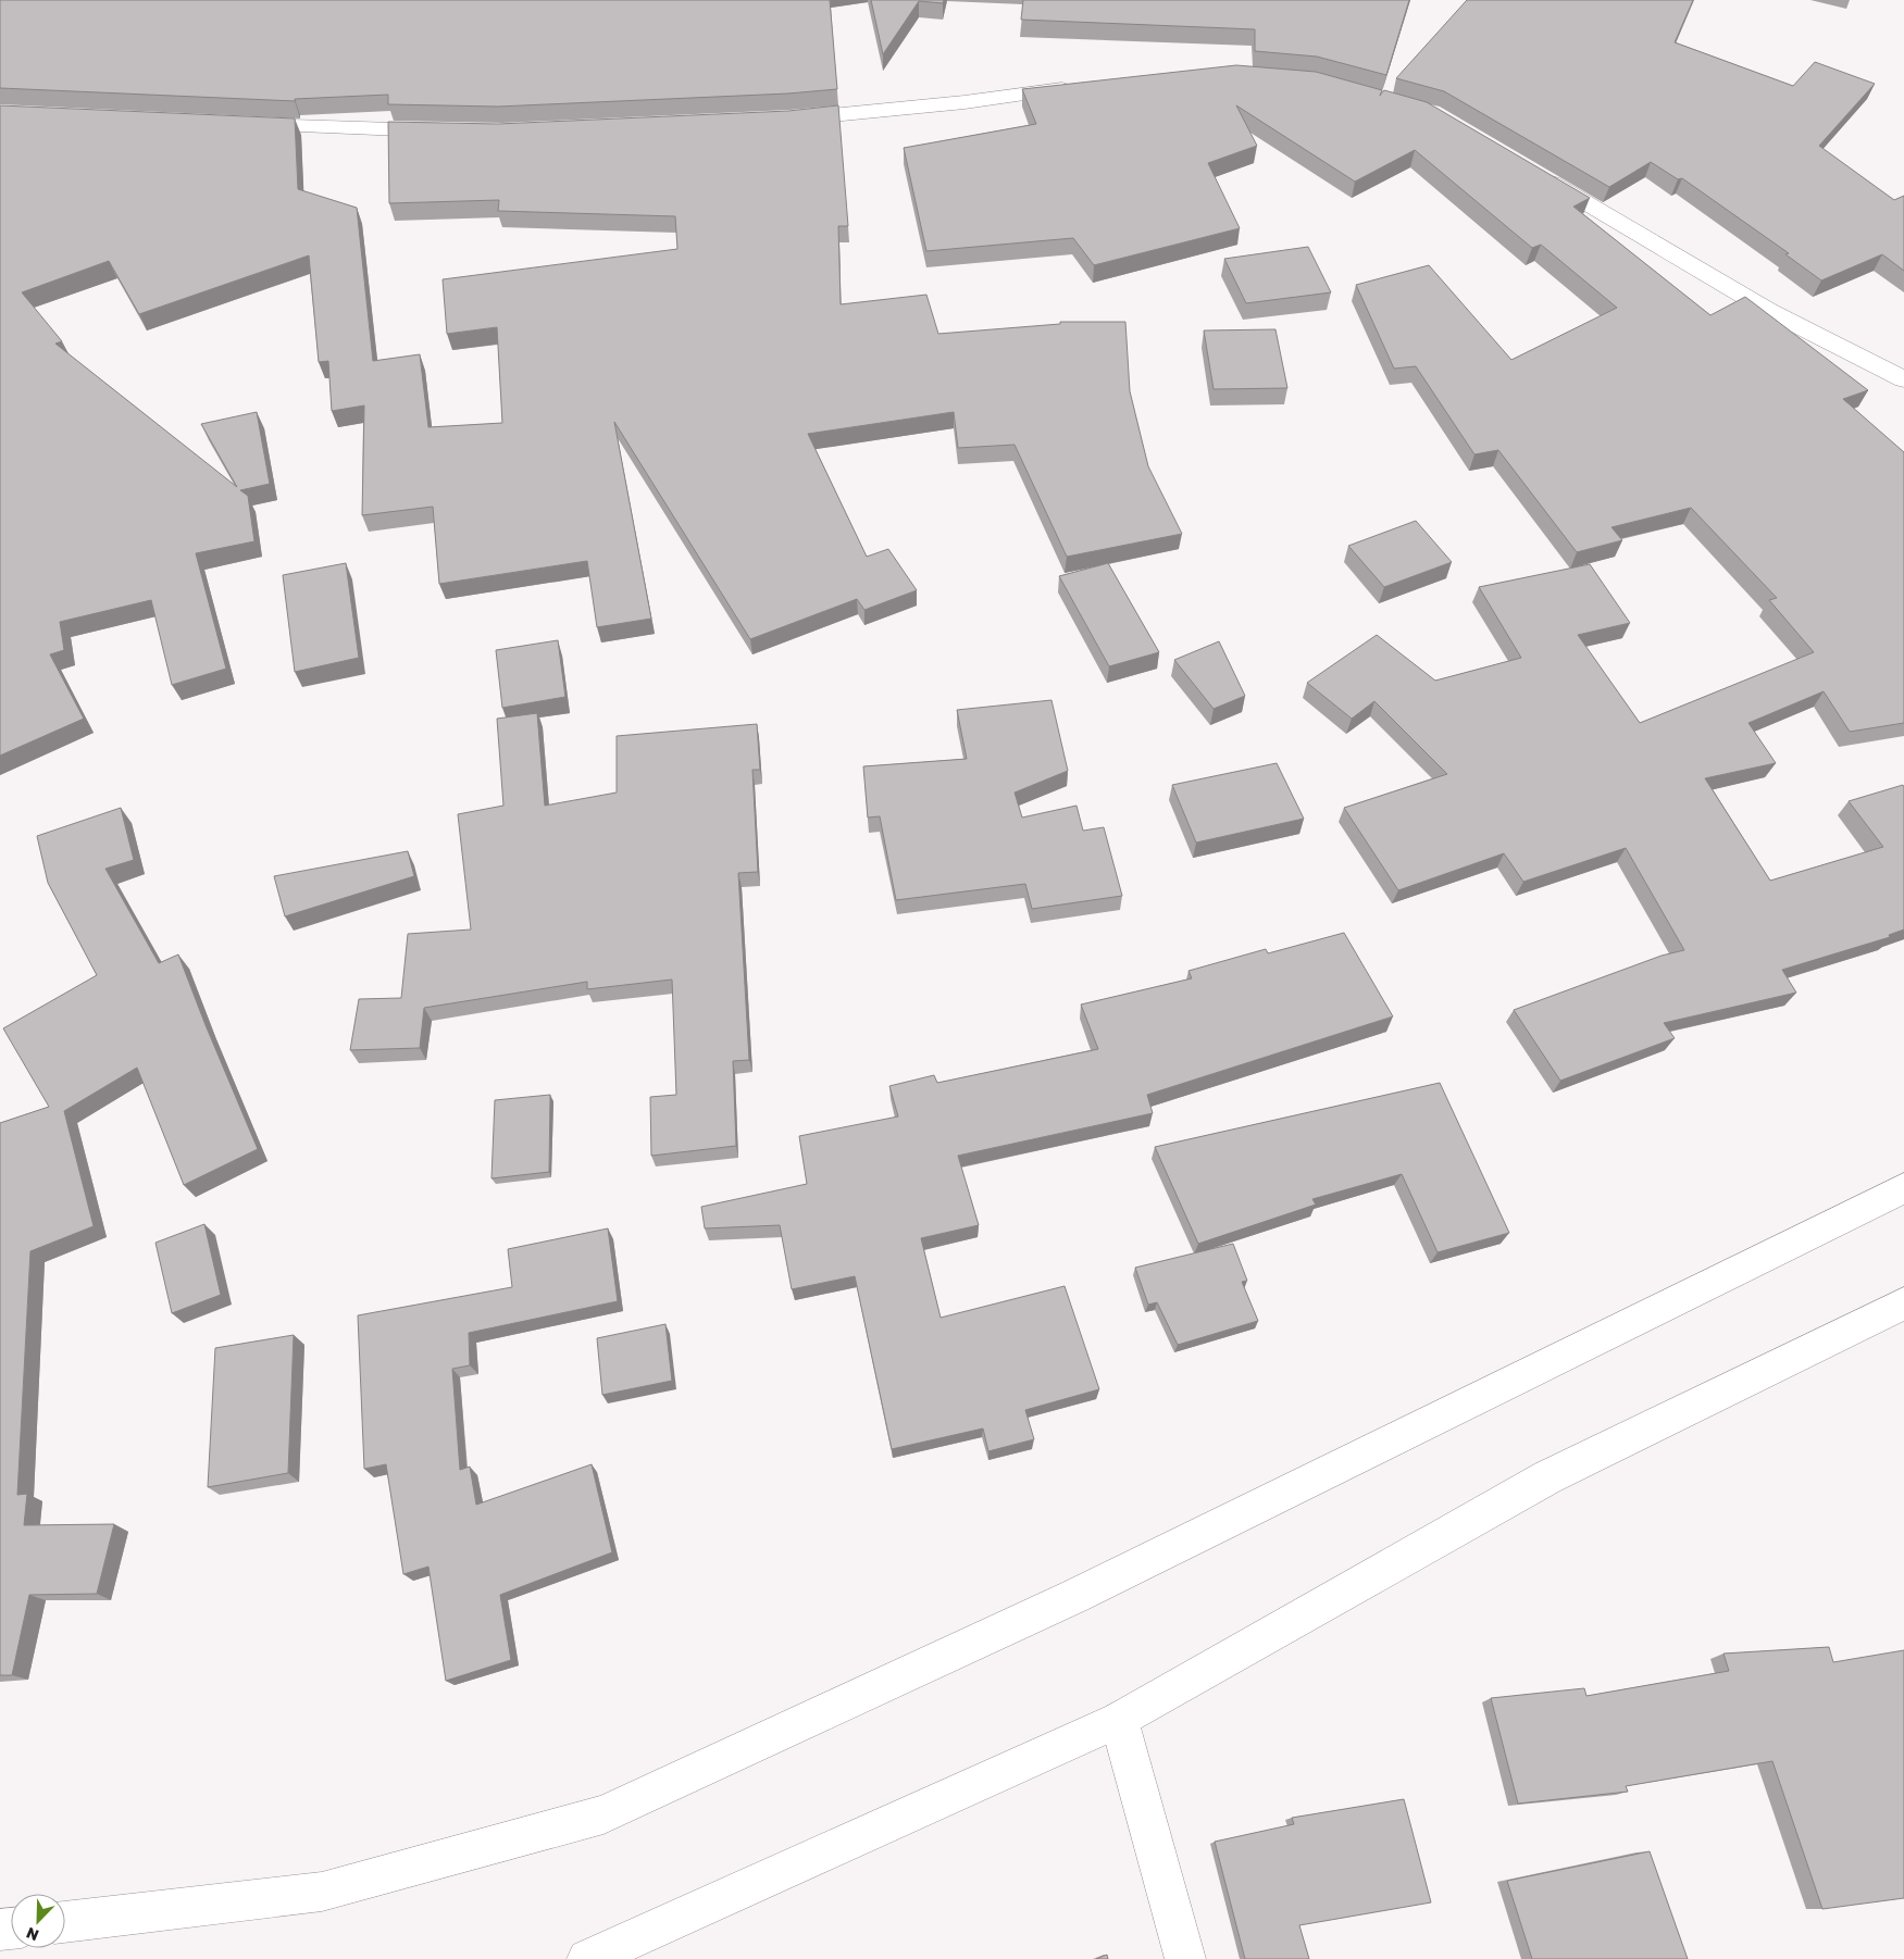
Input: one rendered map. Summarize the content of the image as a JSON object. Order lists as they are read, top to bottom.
{
  "north": "bottom left"
}
